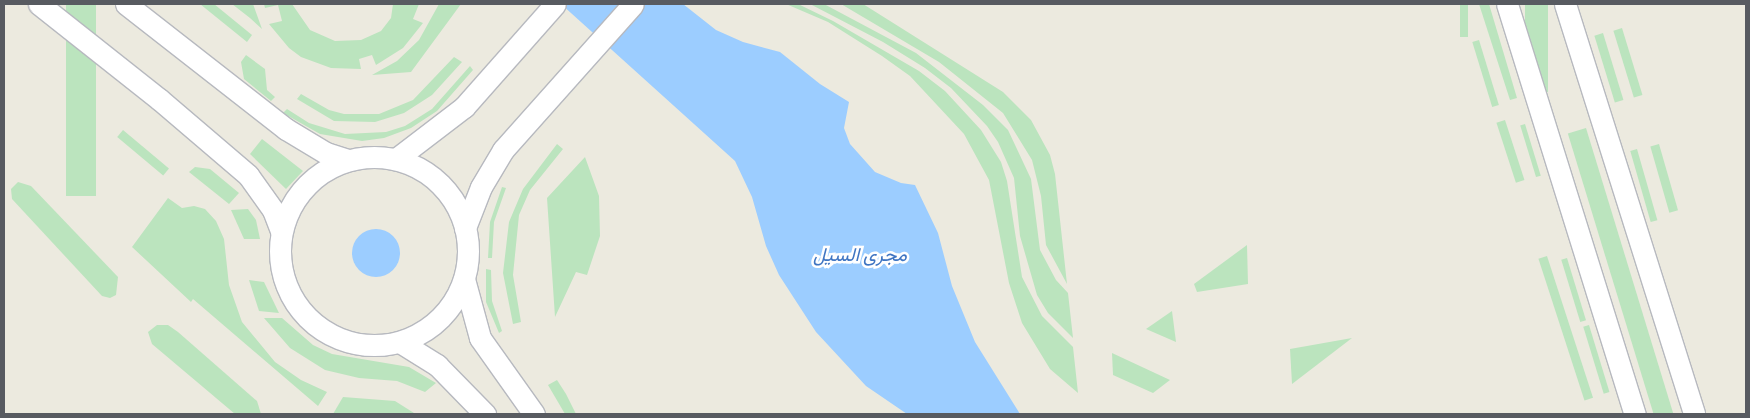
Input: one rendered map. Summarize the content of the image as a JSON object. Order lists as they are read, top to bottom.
{
  "water": ["مجرى السيل"]
}
